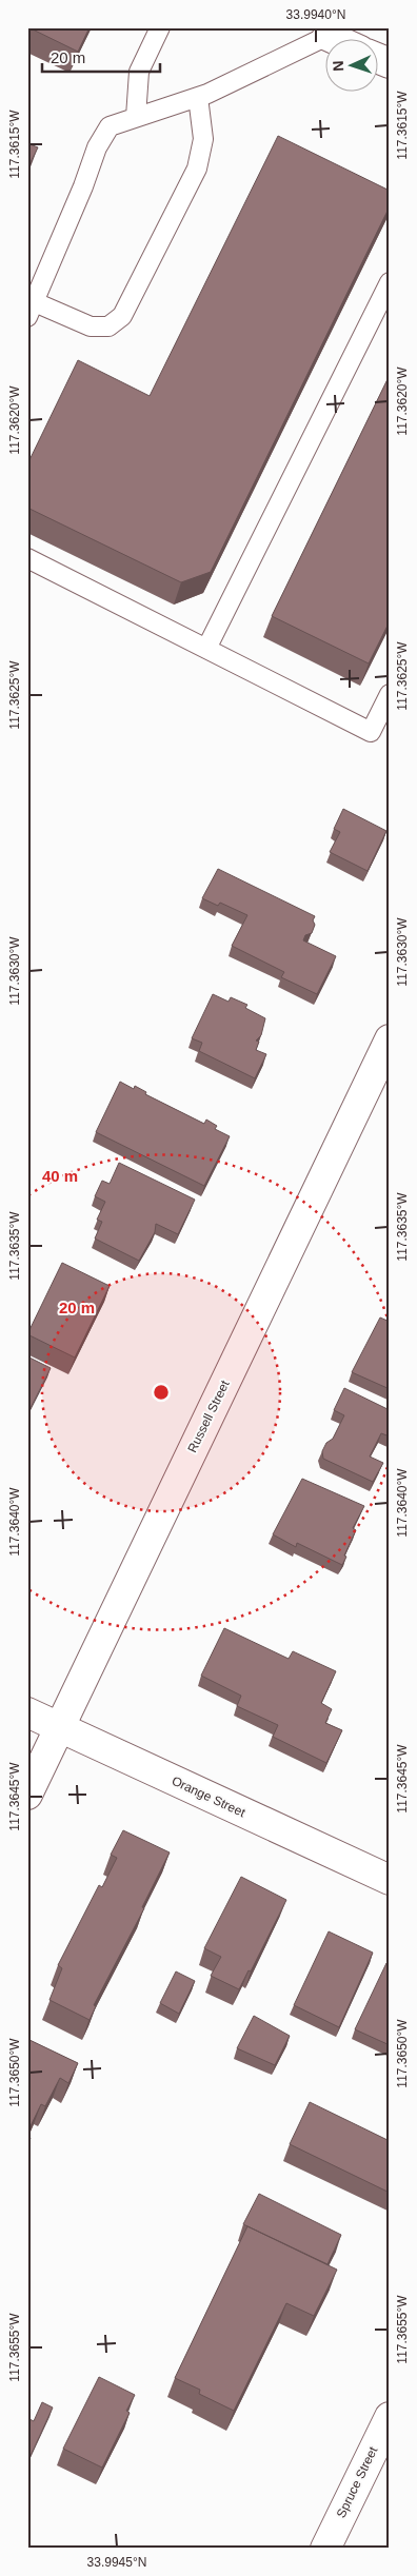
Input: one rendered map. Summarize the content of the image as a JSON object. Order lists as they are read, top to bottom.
{
  "streets": {
    "street": ["Russell Street", "Orange Street", "Spruce Street"]
  },
  "crossings": [
    ["Russell Street", "Orange Street"]
  ],
  "scale_bar": "20 m",
  "north": "left",
  "coordinates": [
    "33.9940°N",
    "117.3615°W",
    "117.3620°W",
    "117.3625°W",
    "117.3630°W",
    "117.3635°W",
    "117.3640°W",
    "117.3645°W",
    "117.3650°W",
    "117.3655°W",
    "33.9945°N"
  ],
  "rings": ["40 m", "20 m"]
}
